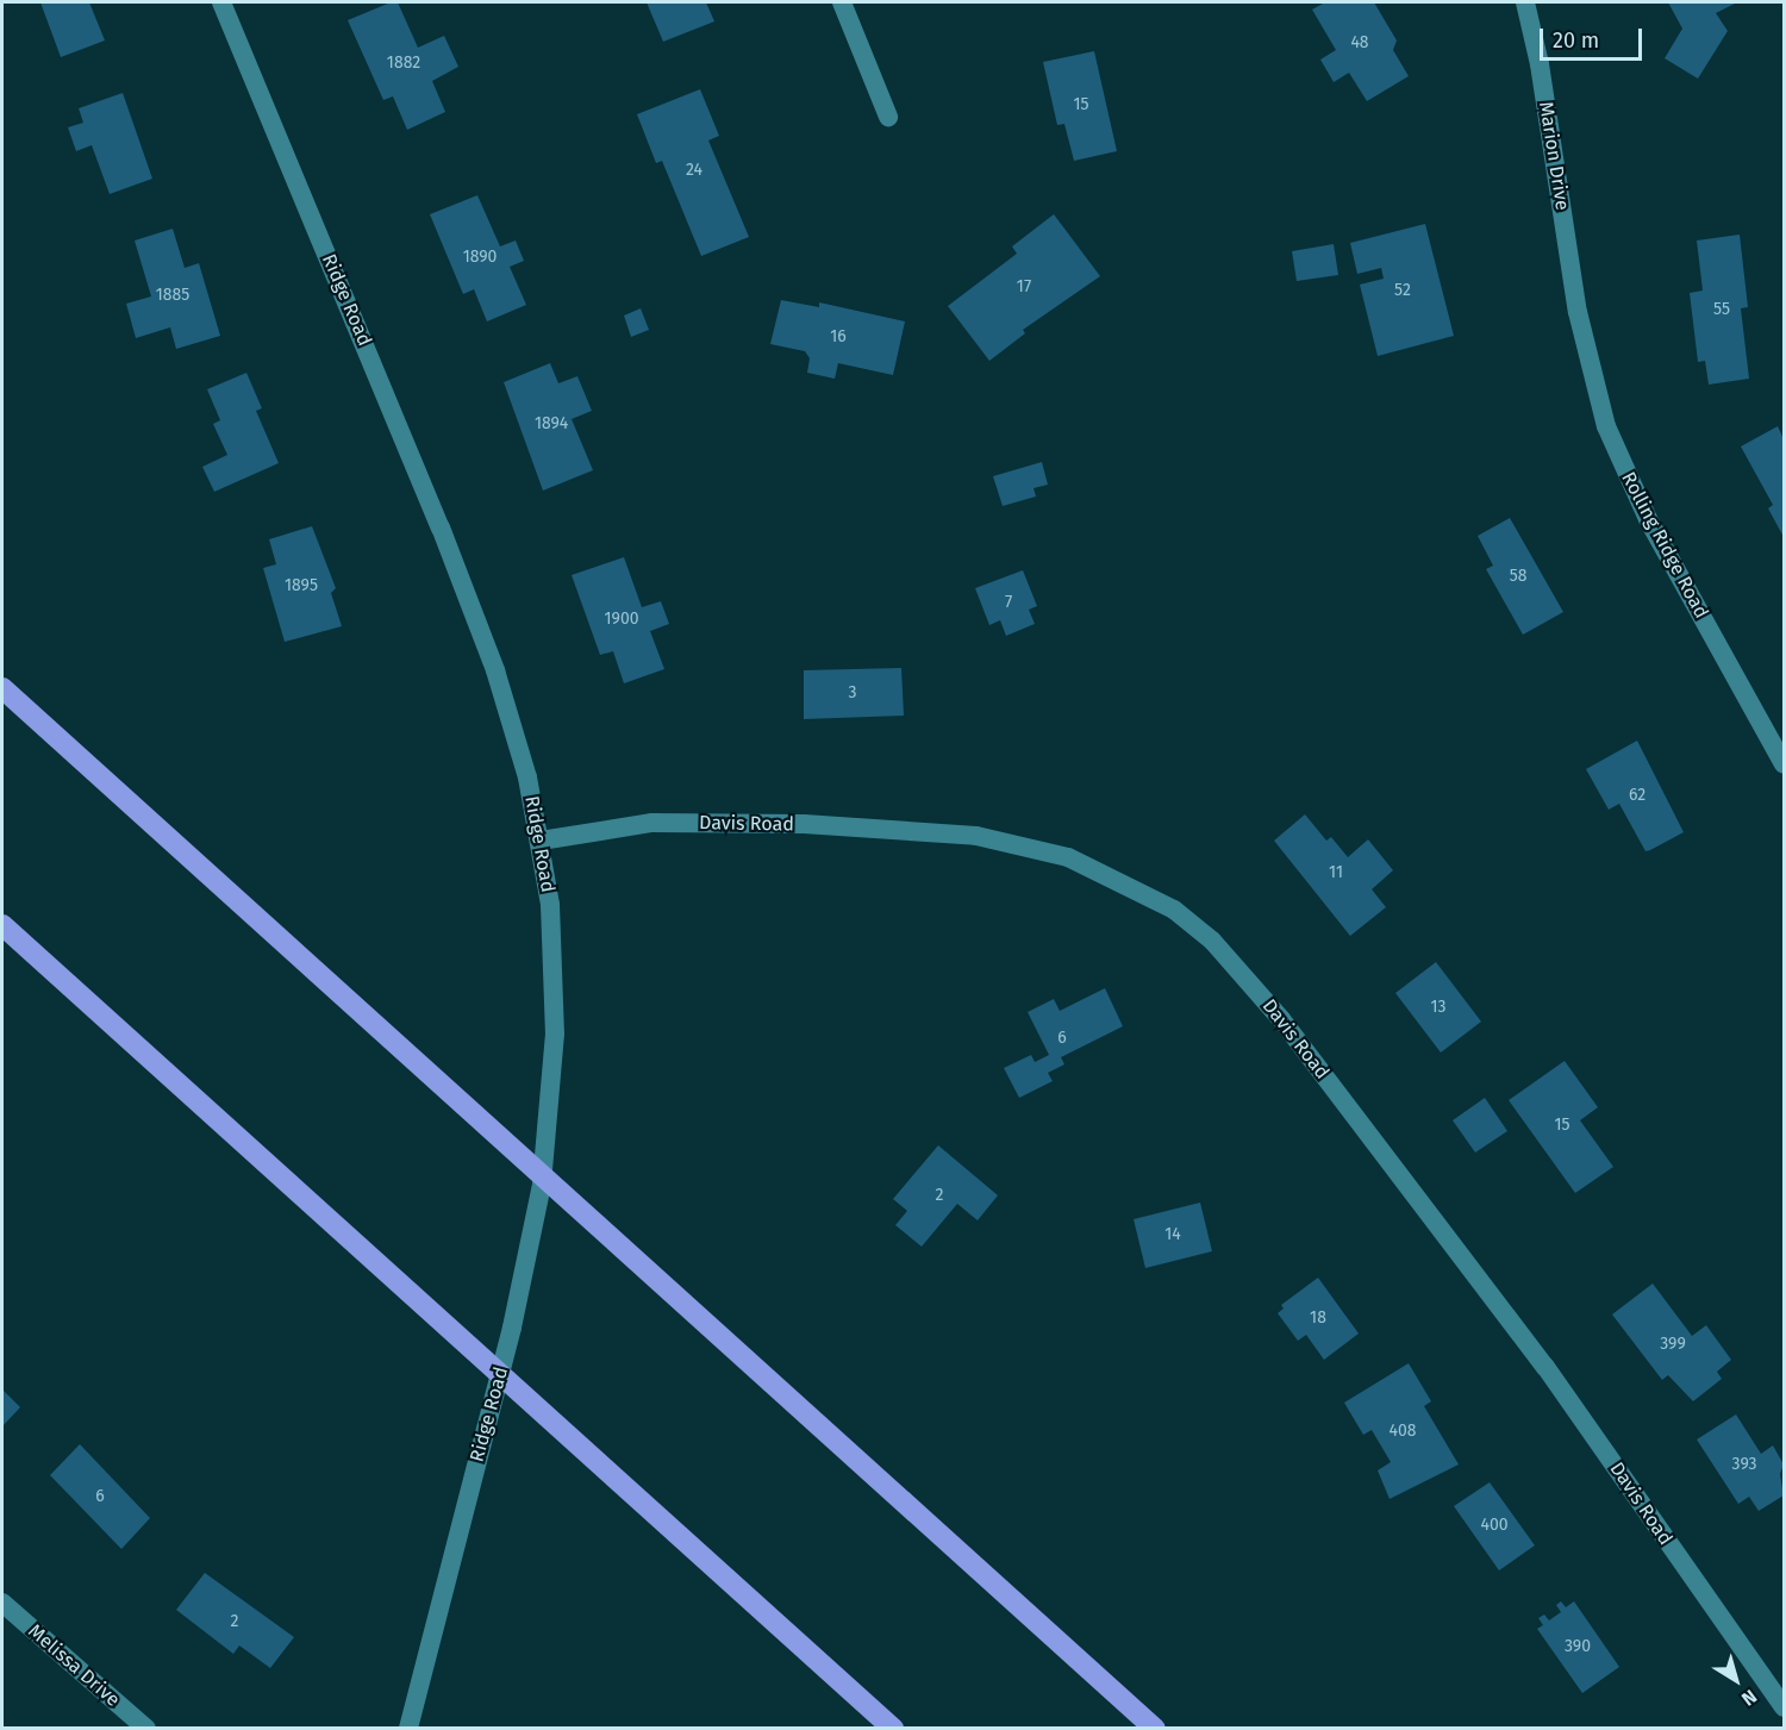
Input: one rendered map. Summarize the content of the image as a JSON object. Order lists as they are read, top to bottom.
{
  "streets": {
    "main road": [
      "Marion Drive",
      "Ridge Road",
      "Rolling Ridge Road",
      "Davis Road",
      "Melissa Drive"
    ]
  },
  "crossings": [
    ["Marion Drive", "Rolling Ridge Road"],
    ["Ridge Road", "Davis Road"]
  ],
  "house_numbers": [
    "48",
    "1882",
    "15",
    "24",
    "1890",
    "17",
    "52",
    "1885",
    "55",
    "16",
    "1894",
    "58",
    "1895",
    "7",
    "1900",
    "3",
    "62",
    "11",
    "13",
    "6",
    "15",
    "2",
    "14",
    "18",
    "399",
    "408",
    "393",
    "6",
    "400",
    "2",
    "390"
  ],
  "scale_bar": "20 m",
  "north": "bottom right"
}
